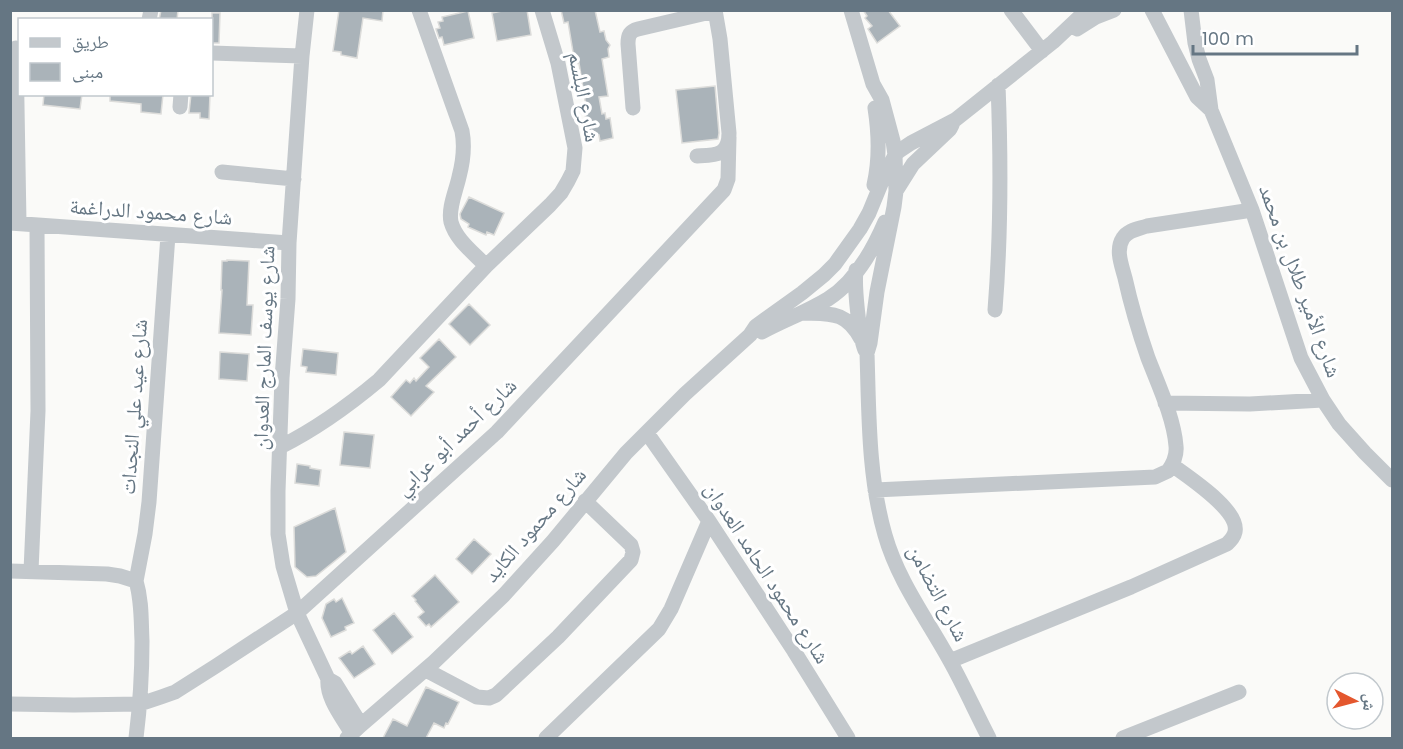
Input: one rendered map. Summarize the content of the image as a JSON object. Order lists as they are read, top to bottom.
{
  "streets": {
    "street": [
      "شارع البلسم",
      "شارع محمود الدراغمة",
      "شارع الأمير طلال بن محمد",
      "شارع يوسف المارج العدوان",
      "شارع عيد علي النجدات",
      "شارع أحمد أبو عرابي",
      "شارع محمود الكايد",
      "شارع محمود الحامد العدوان",
      "شارع التضامن"
    ]
  },
  "crossings": [
    ["شارع البلسم", "شارع يوسف المارج العدوان"],
    ["شارع محمود الدراغمة", "شارع يوسف المارج العدوان"],
    ["شارع محمود الدراغمة", "شارع عيد علي النجدات"],
    ["شارع يوسف المارج العدوان", "شارع أحمد أبو عرابي"],
    ["شارع يوسف المارج العدوان", "شارع محمود الكايد"],
    ["شارع محمود الكايد", "شارع محمود الحامد العدوان"],
    ["شارع محمود الكايد", "شارع التضامن"]
  ],
  "legend": ["طريق", "مبنى"],
  "scale_bar": "100 m",
  "north": "right"
}
